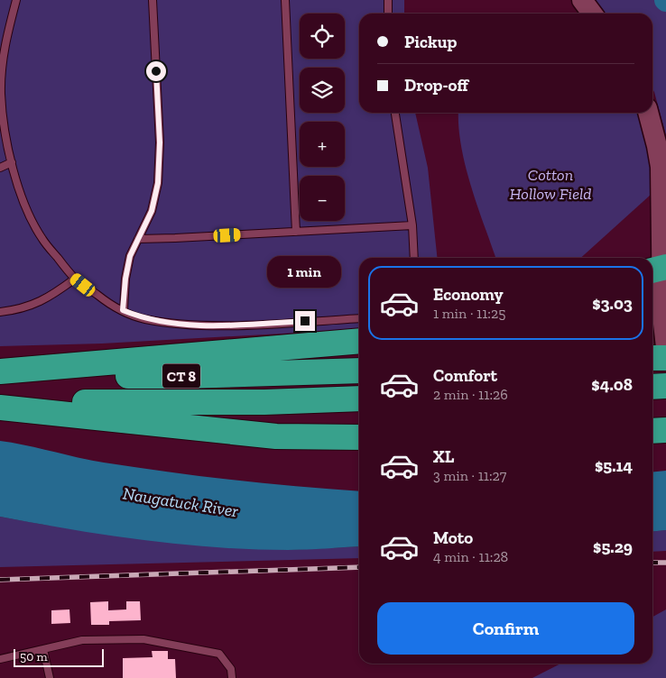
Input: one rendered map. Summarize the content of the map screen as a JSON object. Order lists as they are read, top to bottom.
{
  "streets": {
    "highway": ["CT 8"]
  },
  "water": ["Naugatuck River"],
  "parks": ["Cotton Hollow Field"],
  "scale_bar": "50 m",
  "page": {
    "map_buttons": ["+", "−"],
    "banner": ["Pickup", "Drop-off"],
    "bubble": "1 min",
    "list": [
      {
        "name": "Economy",
        "note": "1 min · 11:25",
        "value": "$3.03"
      },
      {
        "name": "Comfort",
        "note": "2 min · 11:26",
        "value": "$4.08"
      },
      {
        "name": "XL",
        "note": "3 min · 11:27",
        "value": "$5.14"
      },
      {
        "name": "Moto",
        "note": "4 min · 11:28",
        "value": "$5.29"
      }
    ],
    "buttons": "Confirm",
    "scale": "50 m"
  }
}
